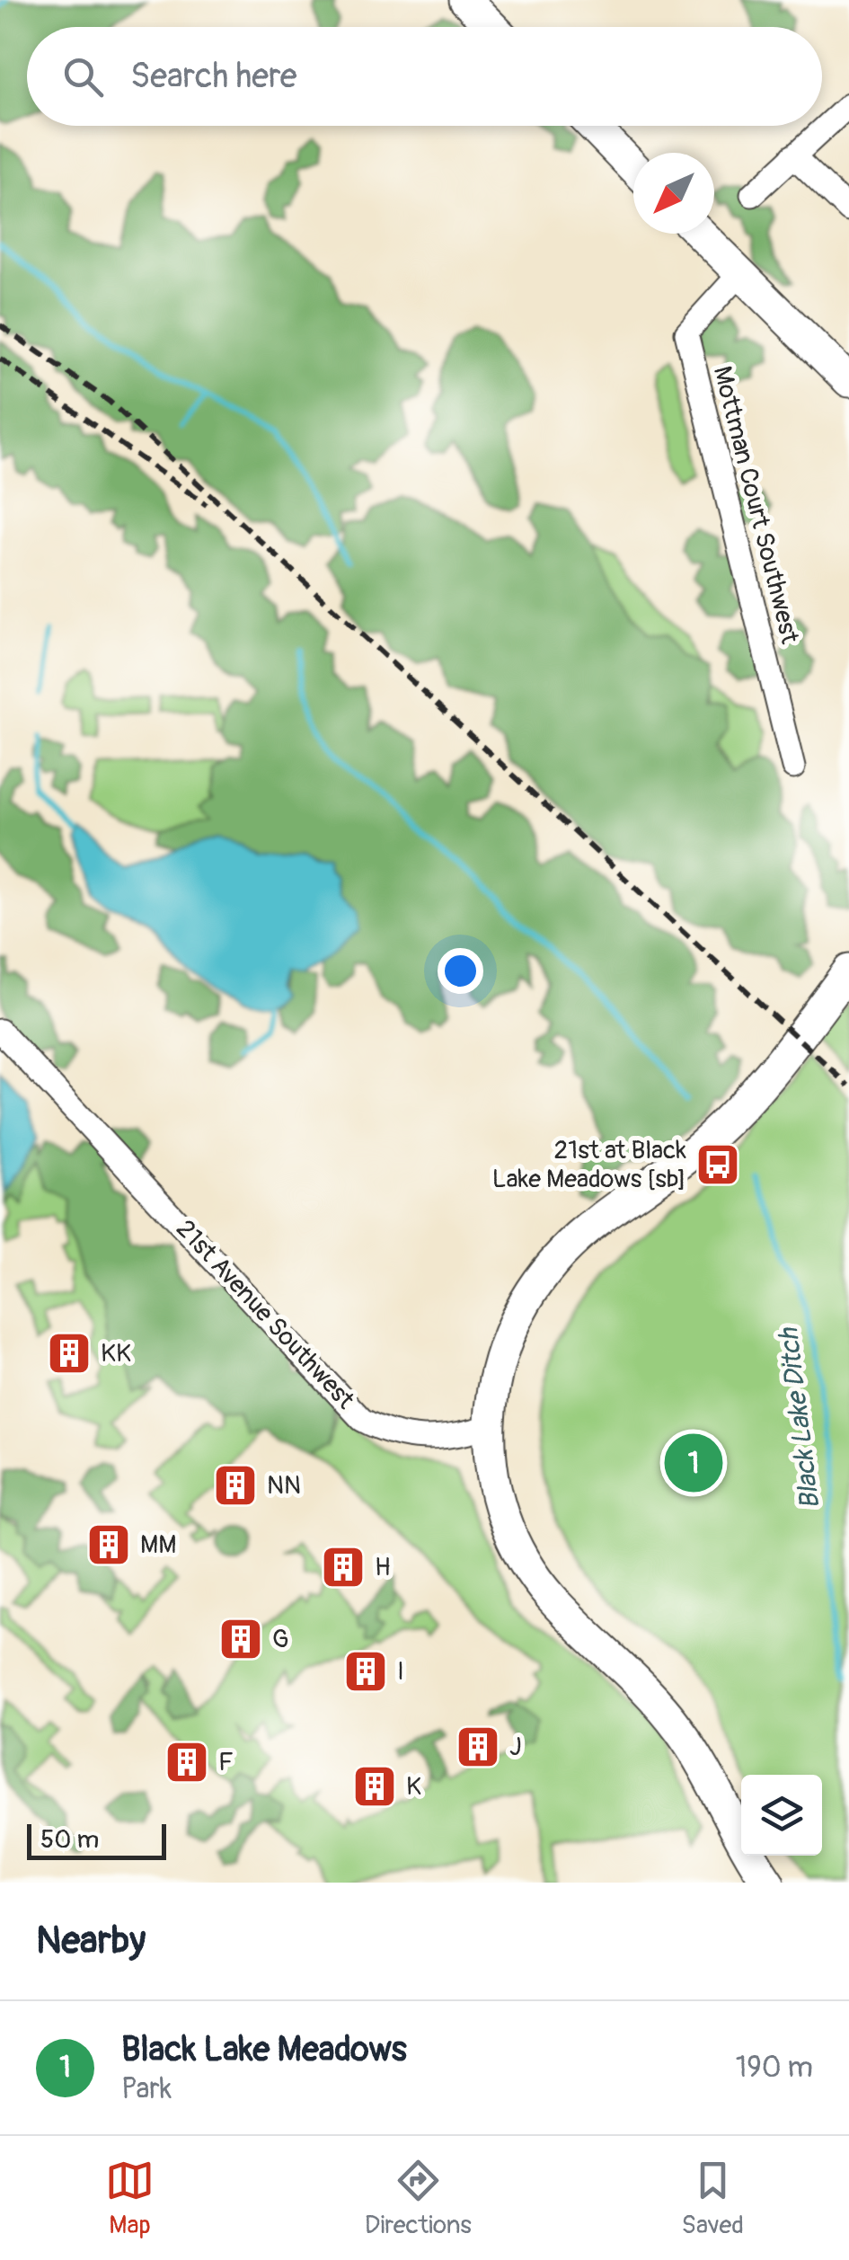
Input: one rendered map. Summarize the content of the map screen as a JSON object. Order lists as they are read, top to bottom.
{
  "streets": {
    "street": ["Mottman Court Southwest", "21st Avenue Southwest"]
  },
  "water": ["Black Lake Ditch"],
  "places": {
    "bus stop": ["21st at Black Lake Meadows [sb]"],
    "building": [
      "KK",
      "NN",
      "MM",
      "H",
      "G",
      "I",
      "J",
      "F",
      "K"
    ]
  },
  "scale_bar": "50 m",
  "north": "bottom left",
  "page": {
    "search": "Search here",
    "pins": "1",
    "scale": "50 m",
    "heading": "Nearby",
    "list": [
      {
        "mark": "1",
        "name": "Black Lake Meadows",
        "note": "Park",
        "value": "190 m"
      }
    ],
    "nav": ["Map", "Directions", "Saved"]
  }
}
